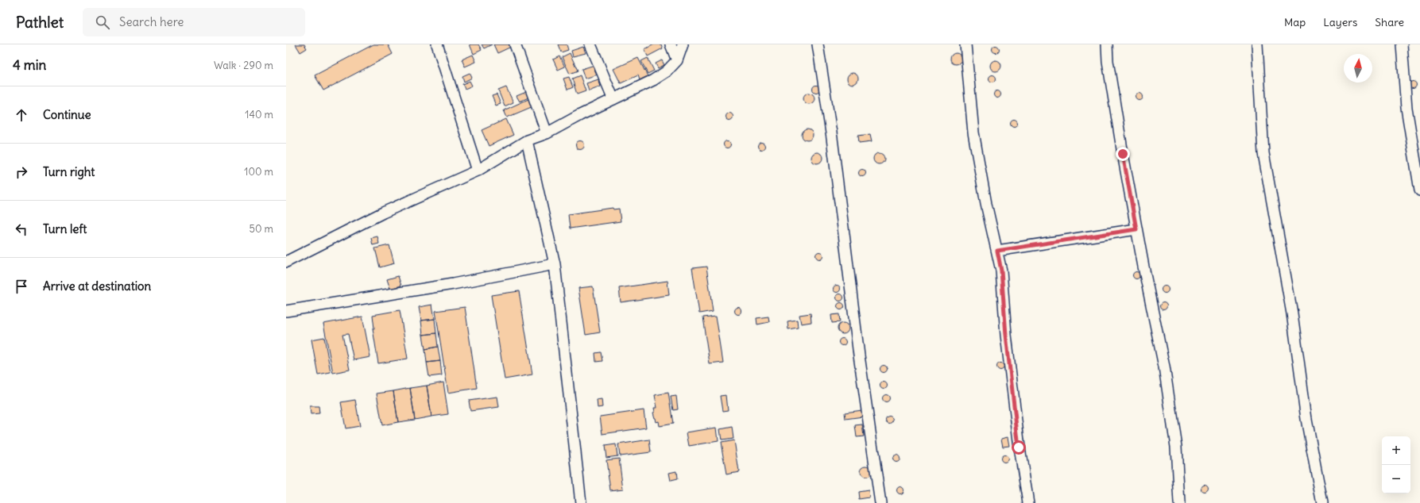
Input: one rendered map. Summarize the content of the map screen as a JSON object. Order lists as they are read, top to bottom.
{
  "north": "top",
  "page": {
    "header": "Pathlet",
    "search": "Search here",
    "nav": ["Map", "Layers", "Share"],
    "heading": ["4 min", "Walk · 290 m"],
    "list": [
      ["Continue", "140 m"],
      ["Turn right", "100 m"],
      ["Turn left", "50 m"],
      "Arrive at destination"
    ],
    "map_buttons": ["+", "−"]
  }
}
